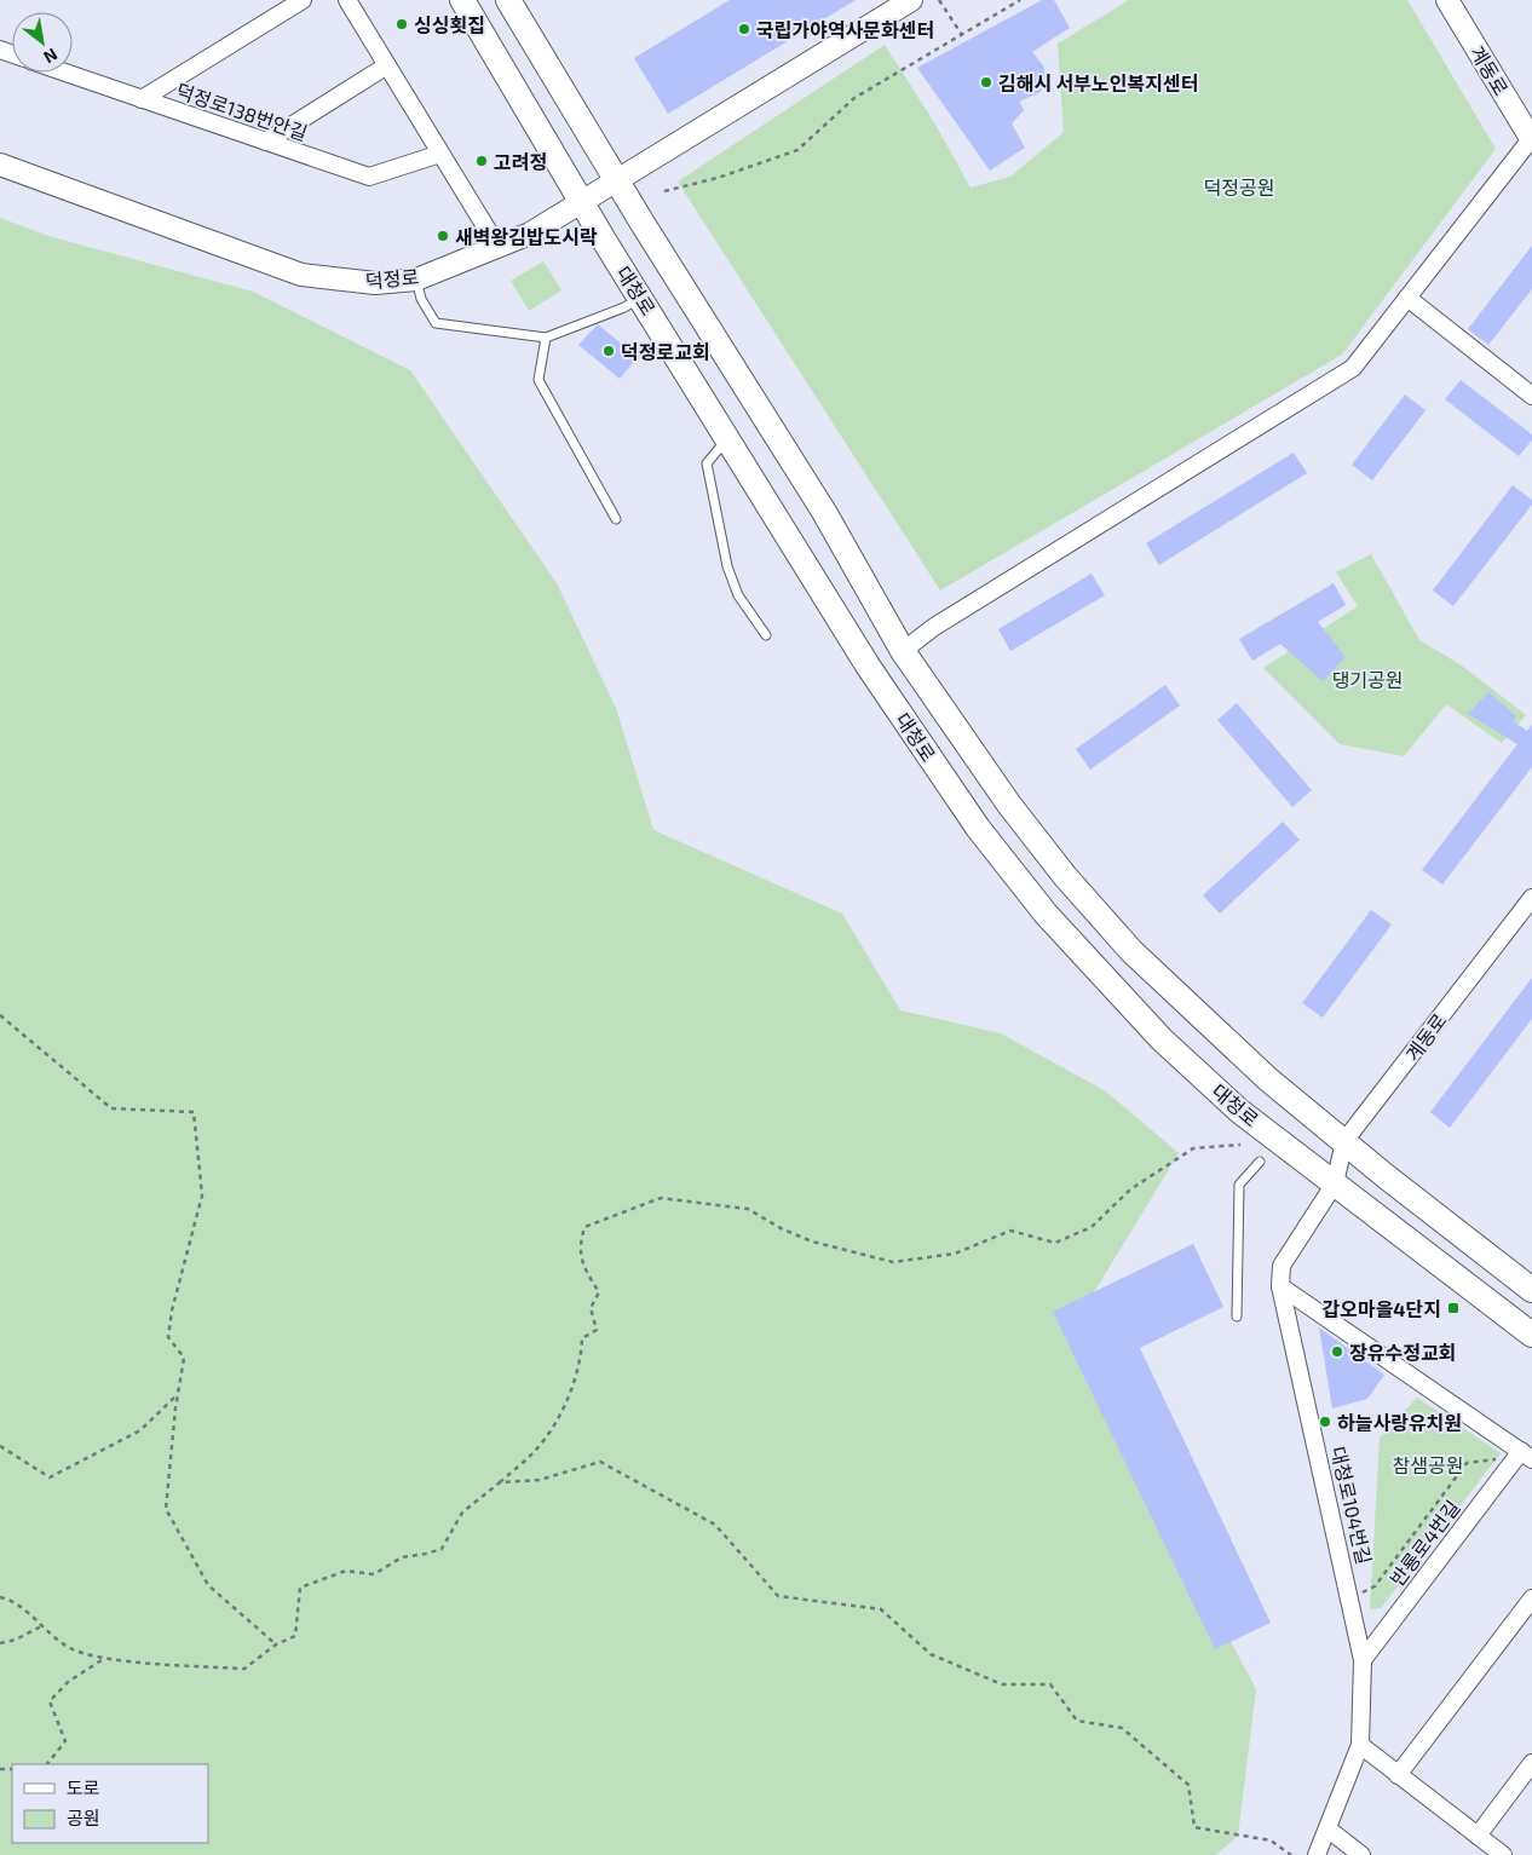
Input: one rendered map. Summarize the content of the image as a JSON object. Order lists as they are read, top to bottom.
{
  "streets": {
    "main road": ["대청로"],
    "street": [
      "계동로",
      "덕정로138번안길",
      "덕정로",
      "대청로104번길",
      "반룡로4번길"
    ]
  },
  "crossings": [
    ["계동로", "대청로"],
    ["계동로", "대청로104번길"],
    ["덕정로", "대청로"],
    ["대청로", "대청로104번길"],
    ["대청로104번길", "반룡로4번길"]
  ],
  "parks": ["덕정공원", "댕기공원", "참샘공원"],
  "places": {
    "other": [
      "싱싱횟집",
      "국립가야역사문화센터",
      "김해시 서부노인복지센터",
      "고려정",
      "새벽왕김밥도시락",
      "덕정로교회",
      "장유수정교회",
      "하늘사랑유치원"
    ],
    "transit": ["갑오마을4단지"]
  },
  "legend": ["도로", "공원"],
  "north": "bottom right"
}
